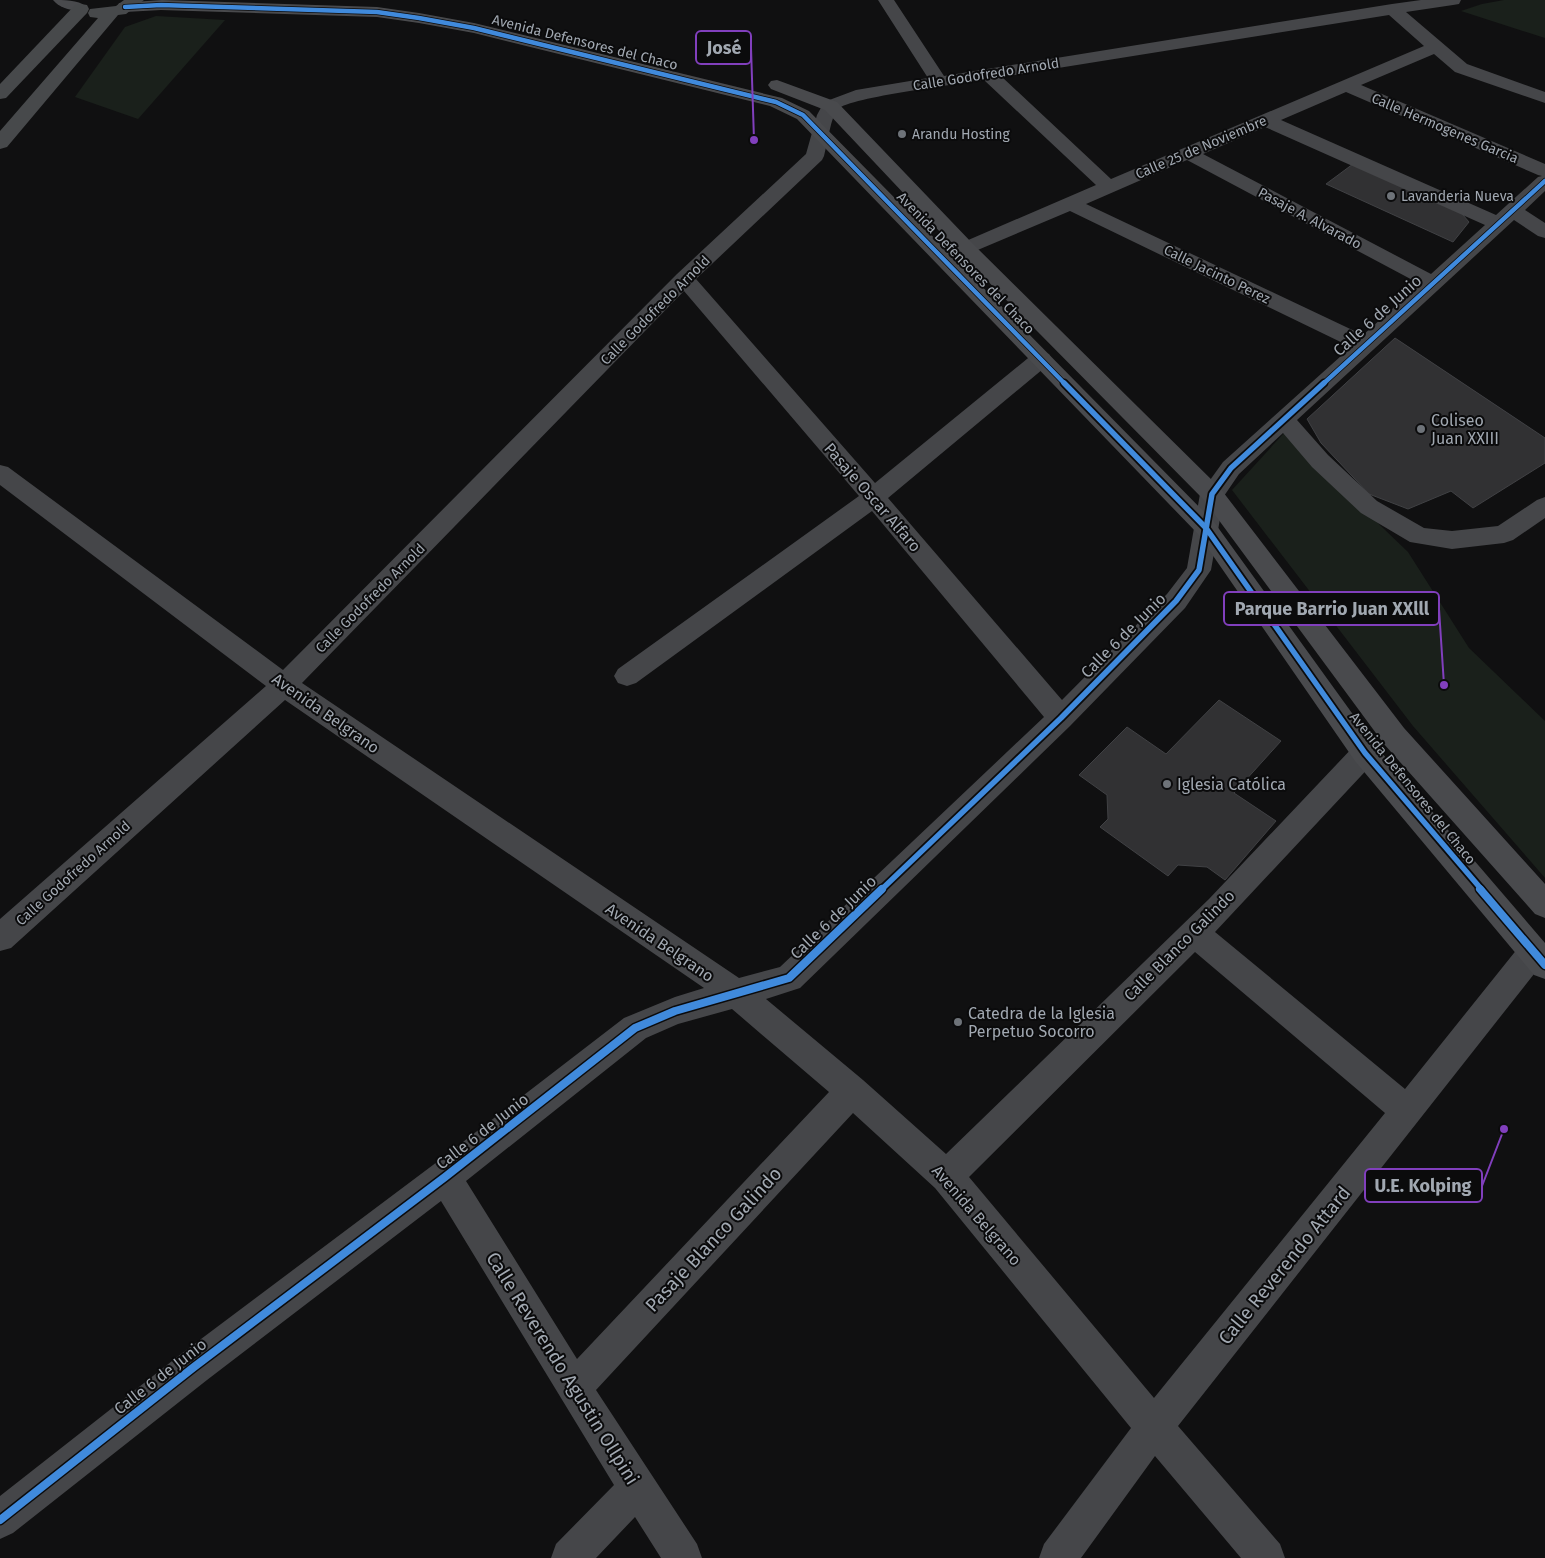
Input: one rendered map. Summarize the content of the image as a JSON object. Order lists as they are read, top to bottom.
{
  "streets": {
    "street": [
      "Avenida Defensores del Chaco",
      "Calle Godofredo Arnold",
      "Calle Hermogenes Garcia",
      "Calle 25 de Noviembre",
      "Pasaje A. Alvarado",
      "Calle Jacinto Perez",
      "Calle 6 de Junio",
      "Pasaje Oscar Alfaro",
      "Avenida Belgrano",
      "Calle Blanco Galindo",
      "Pasaje Blanco Galindo",
      "Calle Reverendo Attard",
      "Calle Reverendo Agustin Ollpini"
    ]
  },
  "crossings": [
    ["Avenida Defensores del Chaco", "Calle Godofredo Arnold"],
    ["Avenida Defensores del Chaco", "Calle 25 de Noviembre"],
    ["Avenida Defensores del Chaco", "Calle 6 de Junio"],
    ["Avenida Defensores del Chaco", "Calle Blanco Galindo"],
    ["Avenida Defensores del Chaco", "Calle Reverendo Attard"],
    ["Calle Godofredo Arnold", "Pasaje Oscar Alfaro"],
    ["Calle Godofredo Arnold", "Avenida Belgrano"],
    ["Calle Hermogenes Garcia", "Calle 25 de Noviembre"],
    ["Calle 25 de Noviembre", "Pasaje A. Alvarado"],
    ["Calle 25 de Noviembre", "Calle Jacinto Perez"],
    ["Pasaje A. Alvarado", "Calle 6 de Junio"],
    ["Calle Jacinto Perez", "Calle 6 de Junio"],
    ["Calle 6 de Junio", "Pasaje Oscar Alfaro"],
    ["Calle 6 de Junio", "Avenida Belgrano"],
    ["Calle 6 de Junio", "Calle Reverendo Agustin Ollpini"],
    ["Avenida Belgrano", "Calle Blanco Galindo"],
    ["Avenida Belgrano", "Pasaje Blanco Galindo"],
    ["Avenida Belgrano", "Calle Reverendo Attard"],
    ["Pasaje Blanco Galindo", "Calle Reverendo Agustin Ollpini"]
  ],
  "places": [
    "Arandu Hosting",
    "José",
    "Lavanderia Nueva",
    "Coliseo Juan XXIII",
    "Parque Barrio Juan XXlll",
    "Iglesia Católica",
    "Catedra de la Iglesia Perpetuo Socorro",
    "U.E. Kolping"
  ]
}
